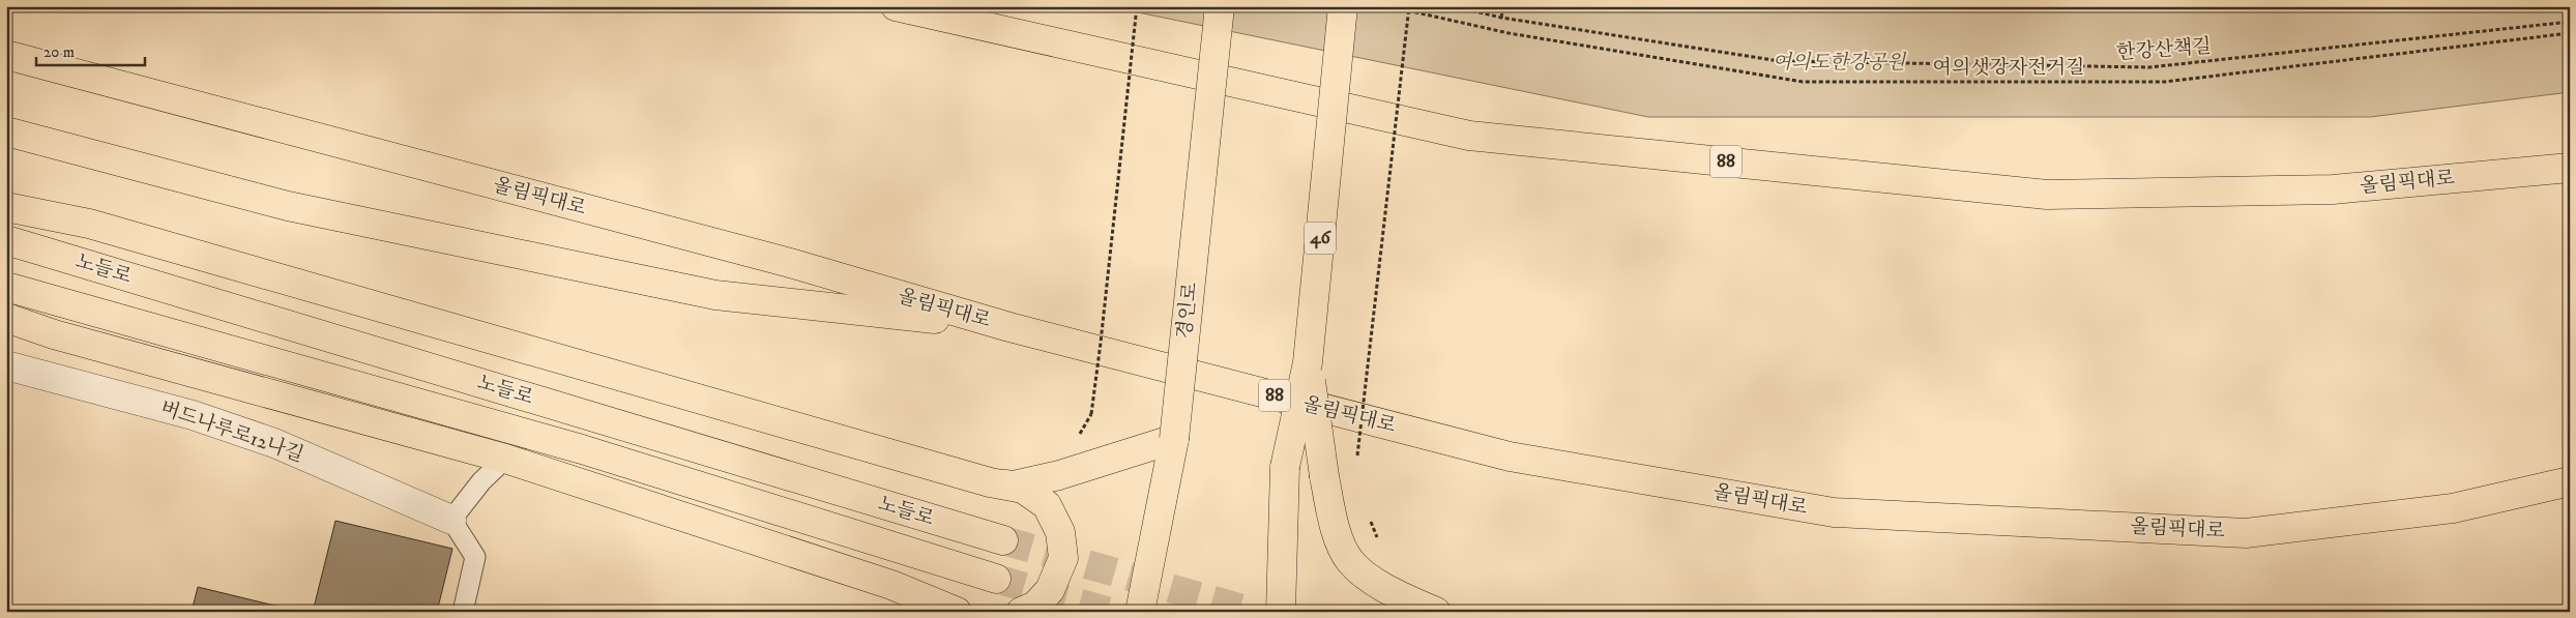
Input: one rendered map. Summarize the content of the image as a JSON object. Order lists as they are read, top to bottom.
{
  "streets": {
    "main road": [
      "88",
      "올림픽대로",
      "46",
      "노들로",
      "경인로"
    ],
    "street": ["버드나루로12나길"],
    "path": ["한강산책길", "여의샛강자전거길"]
  },
  "parks": ["여의도한강공원"],
  "scale_bar": "20 m"
}
